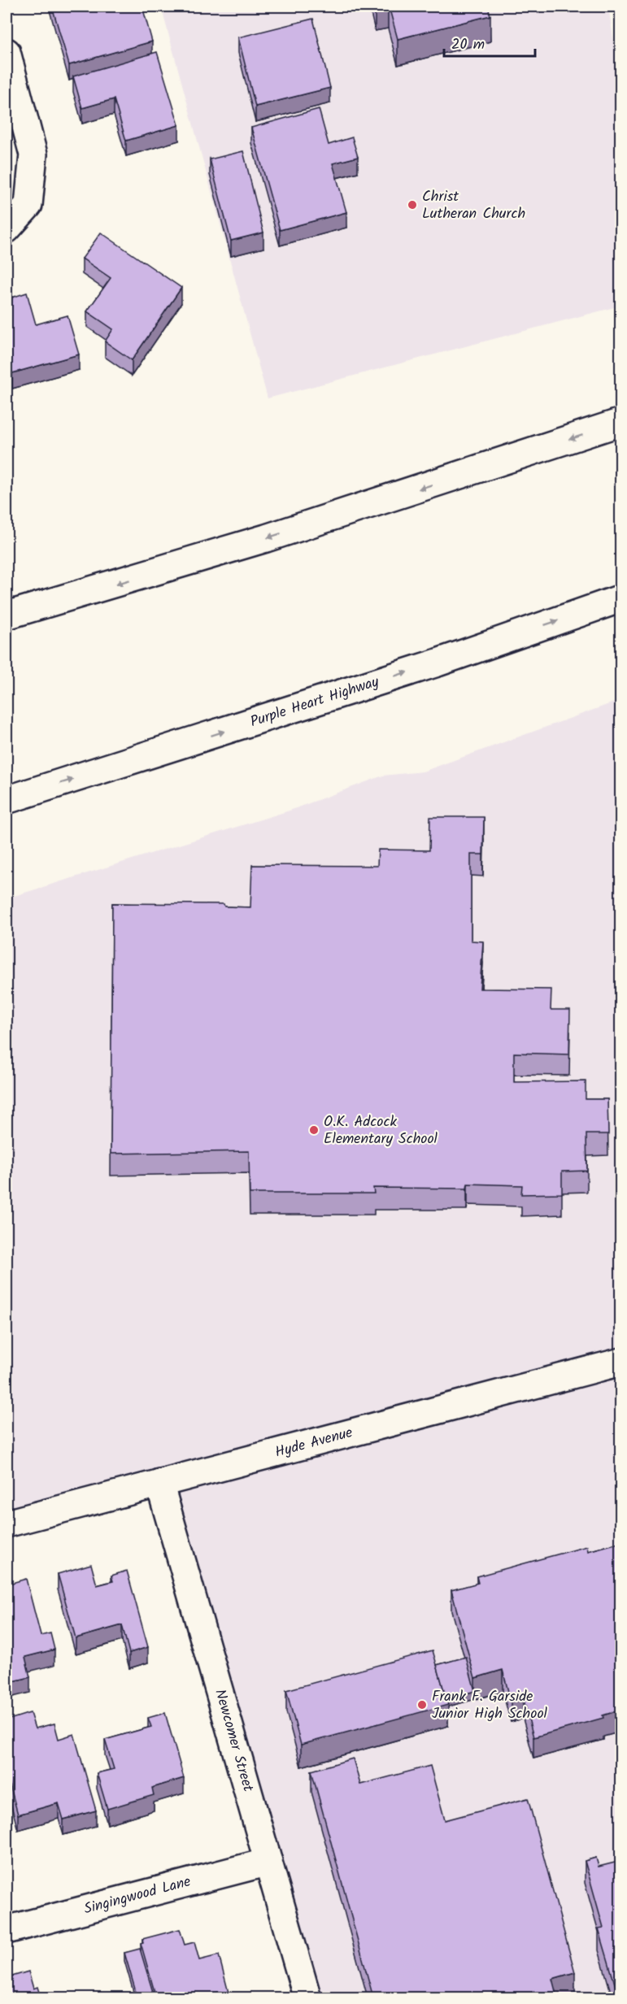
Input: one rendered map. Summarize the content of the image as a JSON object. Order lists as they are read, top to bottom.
{
  "streets": {
    "main road": [
      "Purple Heart Highway",
      "Hyde Avenue",
      "Newcomer Street",
      "Singingwood Lane"
    ]
  },
  "crossings": [
    ["Hyde Avenue", "Newcomer Street"],
    ["Newcomer Street", "Singingwood Lane"]
  ],
  "places": ["Christ Lutheran Church", "O.K. Adcock Elementary School", "Frank F. Garside Junior High School"],
  "scale_bar": "20 m"
}
